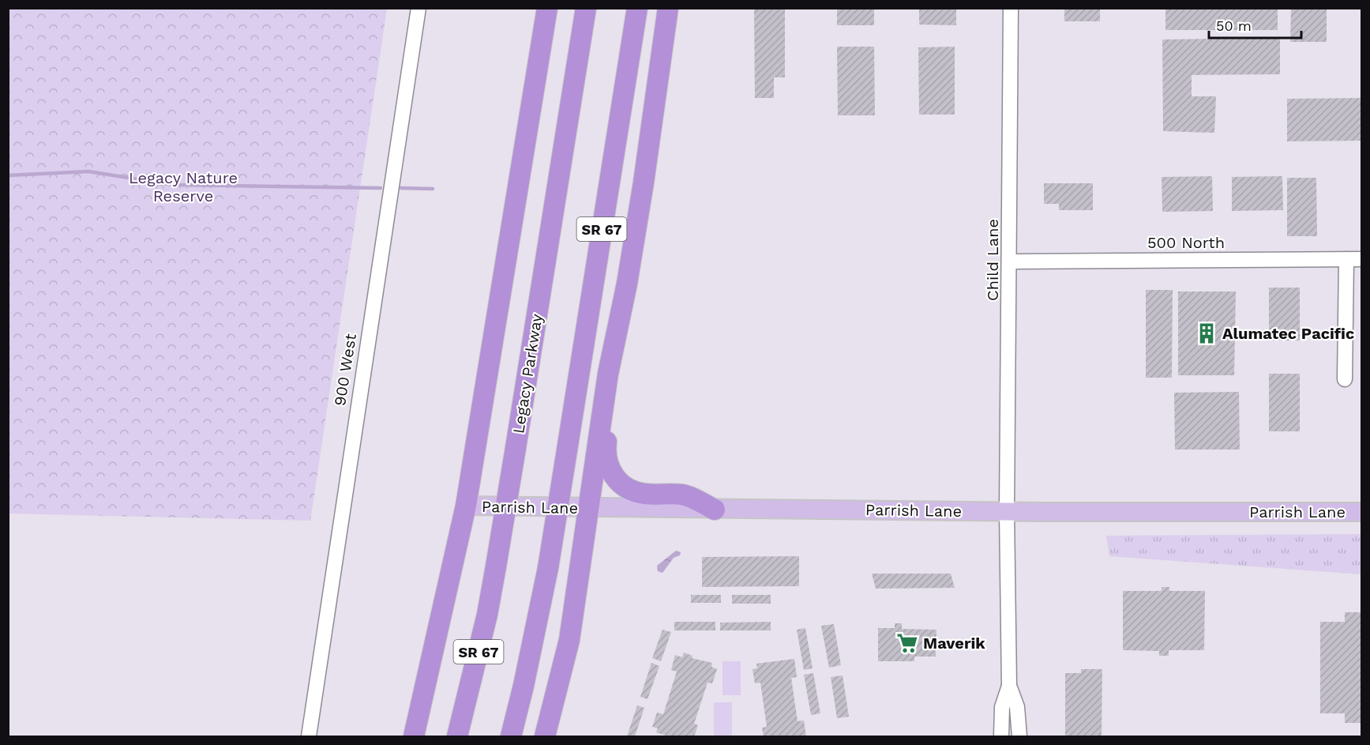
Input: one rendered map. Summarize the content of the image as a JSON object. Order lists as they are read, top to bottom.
{
  "streets": {
    "highway": ["SR 67", "Legacy Parkway"],
    "main road": ["Parrish Lane"],
    "street": ["500 North", "Child Lane", "900 West"]
  },
  "crossings": [
    ["500 North", "Child Lane"],
    ["Child Lane", "Parrish Lane"]
  ],
  "parks": ["Legacy Nature Reserve"],
  "places": {
    "building": ["Alumatec Pacific"],
    "supermarket": ["Maverik"]
  },
  "scale_bar": "50 m"
}
